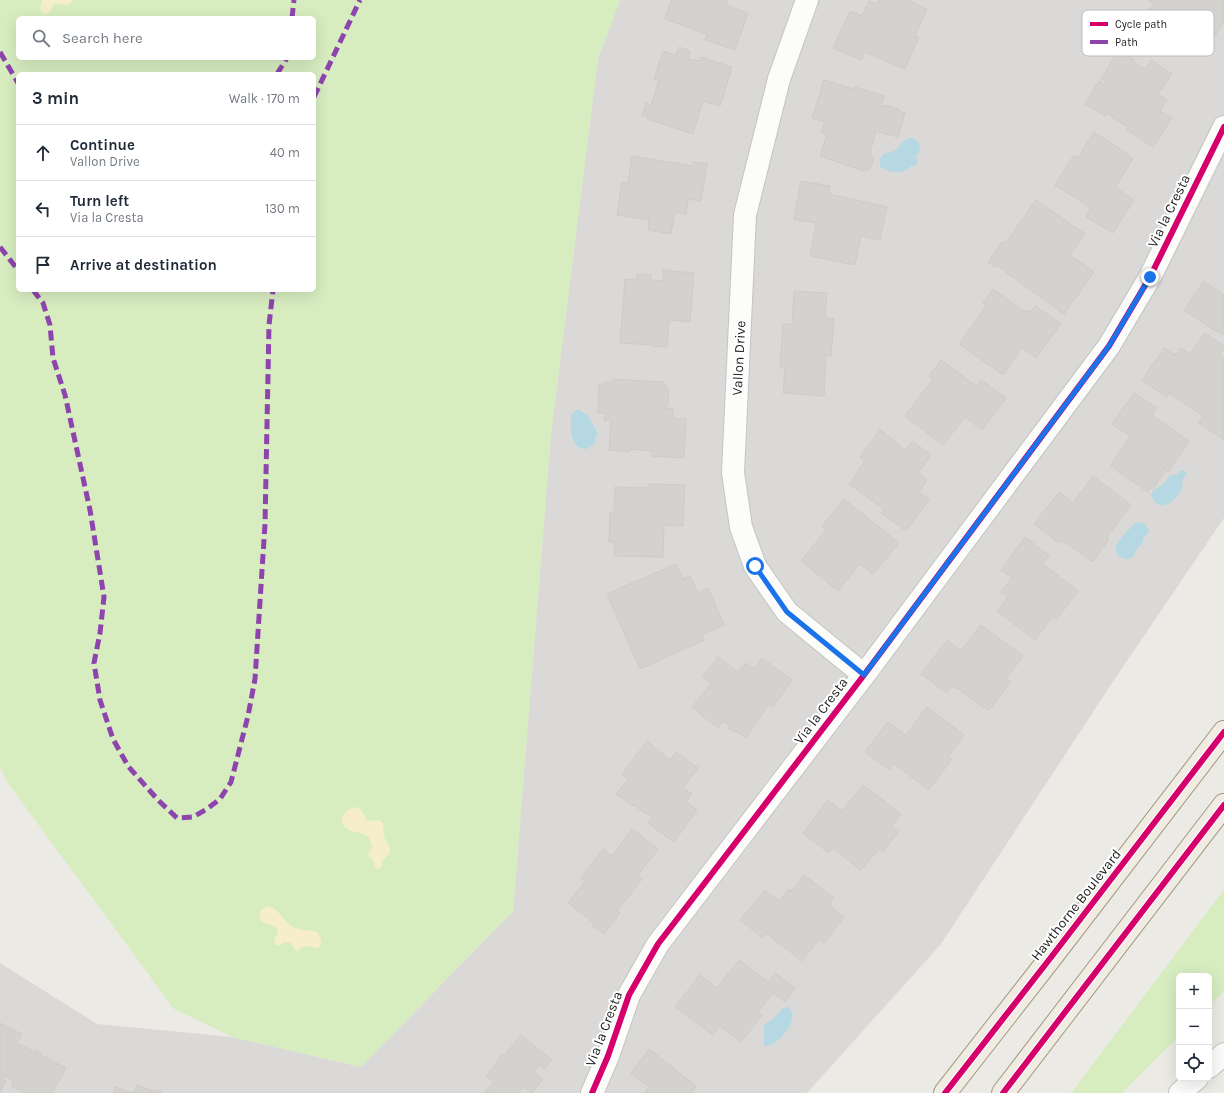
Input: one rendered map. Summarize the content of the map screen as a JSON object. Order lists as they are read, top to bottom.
{
  "streets": {
    "main road": ["Hawthorne Boulevard"],
    "street": ["Via la Cresta", "Vallon Drive"]
  },
  "crossings": [
    ["Via la Cresta", "Vallon Drive"]
  ],
  "legend": ["Cycle path", "Path"],
  "page": {
    "search": "Search here",
    "heading": ["3 min", "Walk · 170 m"],
    "list": [
      ["Continue", "Vallon Drive", "40 m"],
      ["Turn left", "Via la Cresta", "130 m"],
      "Arrive at destination"
    ],
    "map_buttons": ["+", "−"]
  }
}
